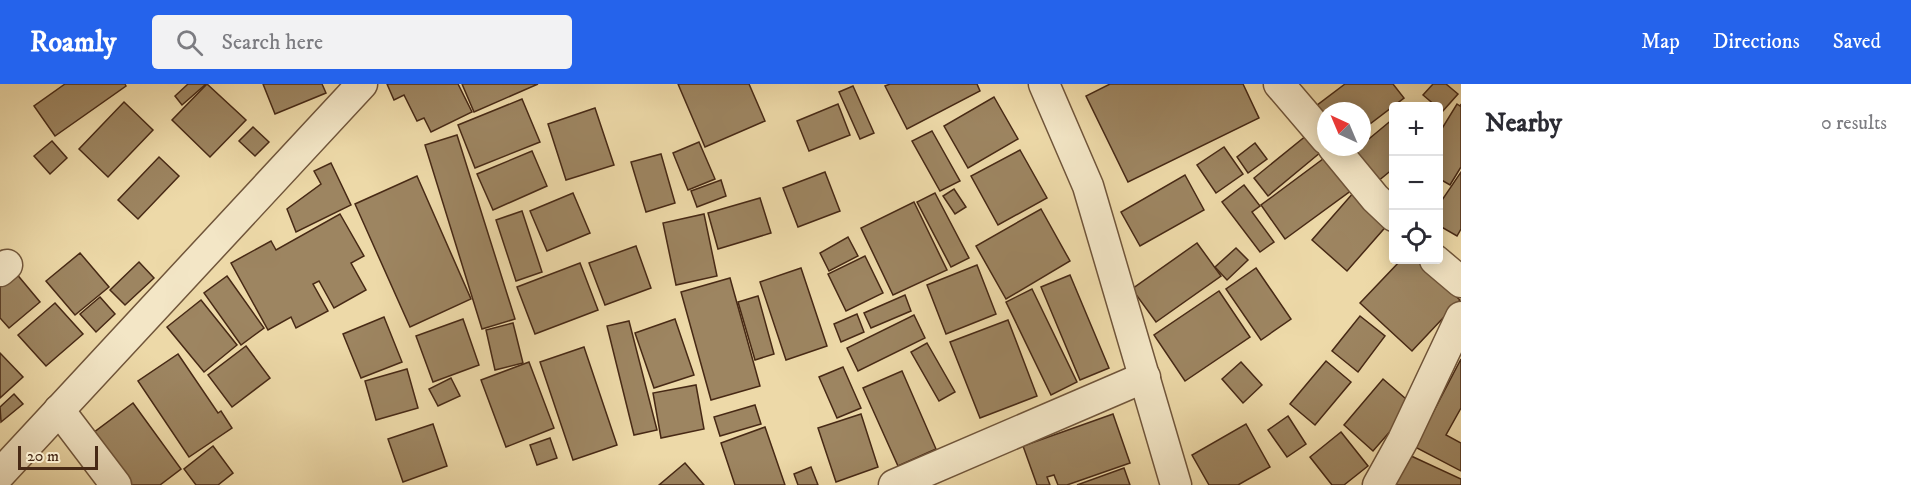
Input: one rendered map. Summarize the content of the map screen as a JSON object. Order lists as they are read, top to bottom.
{
  "scale_bar": "20 m",
  "north": "top left",
  "page": {
    "header": "Roamly",
    "search": "Search here",
    "nav": ["Map", "Directions", "Saved"],
    "heading": ["Nearby", "0 results"],
    "map_buttons": ["+", "−"],
    "scale": "20 m"
  }
}
